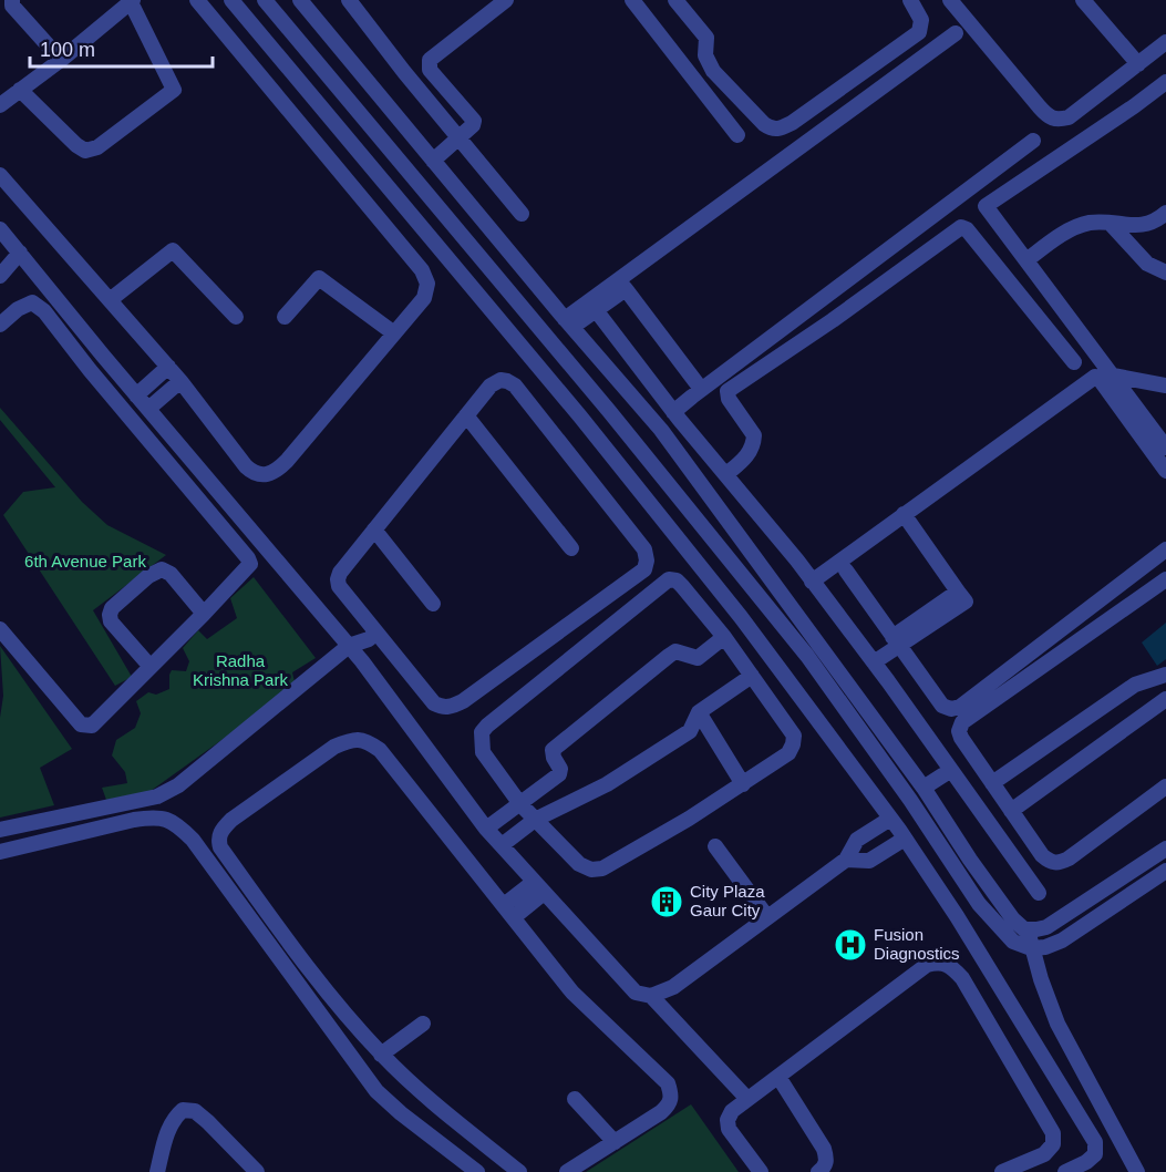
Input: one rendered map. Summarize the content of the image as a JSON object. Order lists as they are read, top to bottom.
{
  "parks": ["6th Avenue Park", "Radha Krishna Park"],
  "places": {
    "building": ["City Plaza Gaur City"],
    "hospital": ["Fusion Diagnostics"]
  },
  "scale_bar": "100 m"
}
